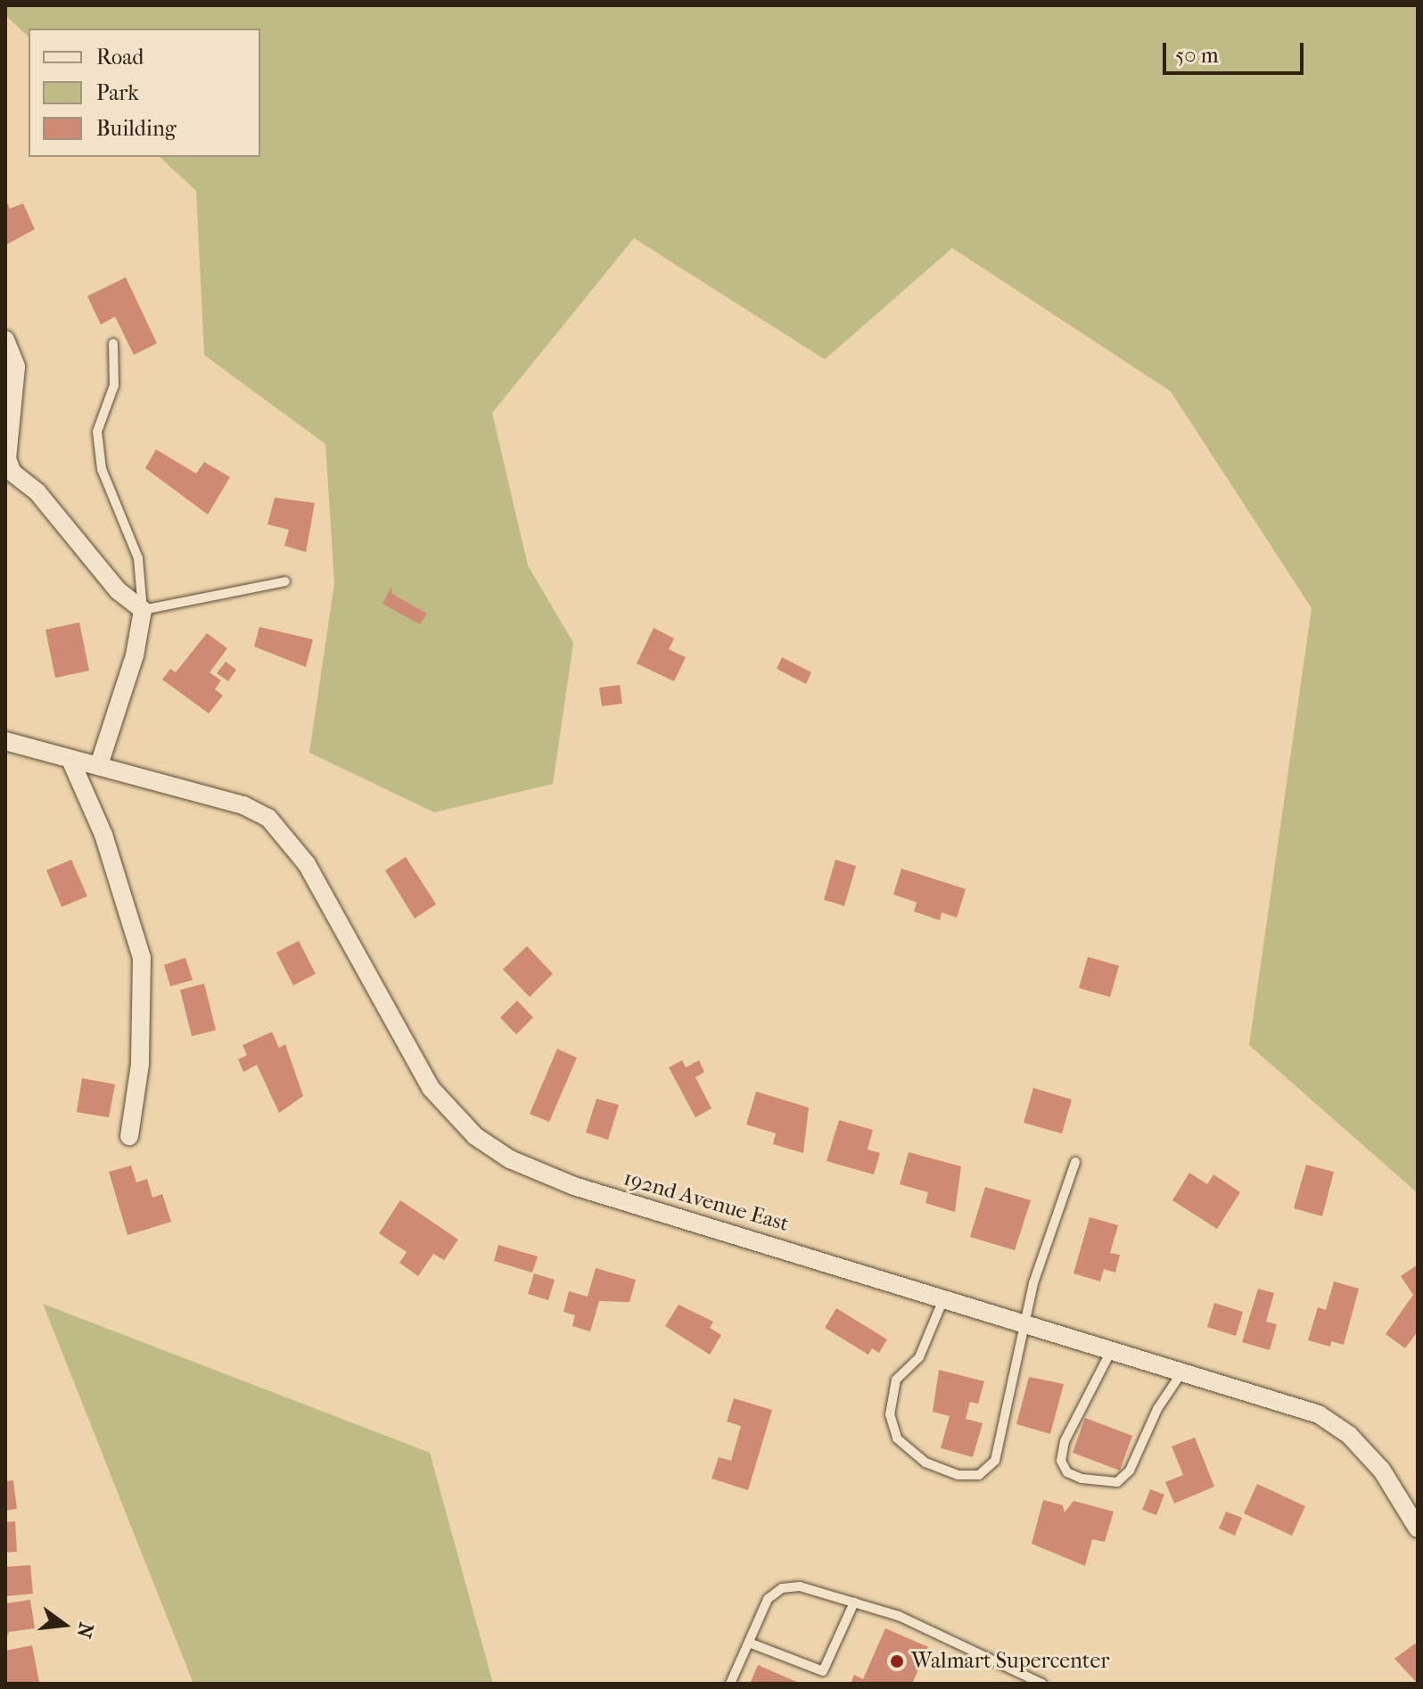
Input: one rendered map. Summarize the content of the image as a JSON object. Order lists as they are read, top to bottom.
{
  "streets": {
    "street": ["192nd Avenue East"]
  },
  "places": ["Walmart Supercenter"],
  "legend": ["Road", "Park", "Building"],
  "scale_bar": "50 m",
  "north": "right"
}
